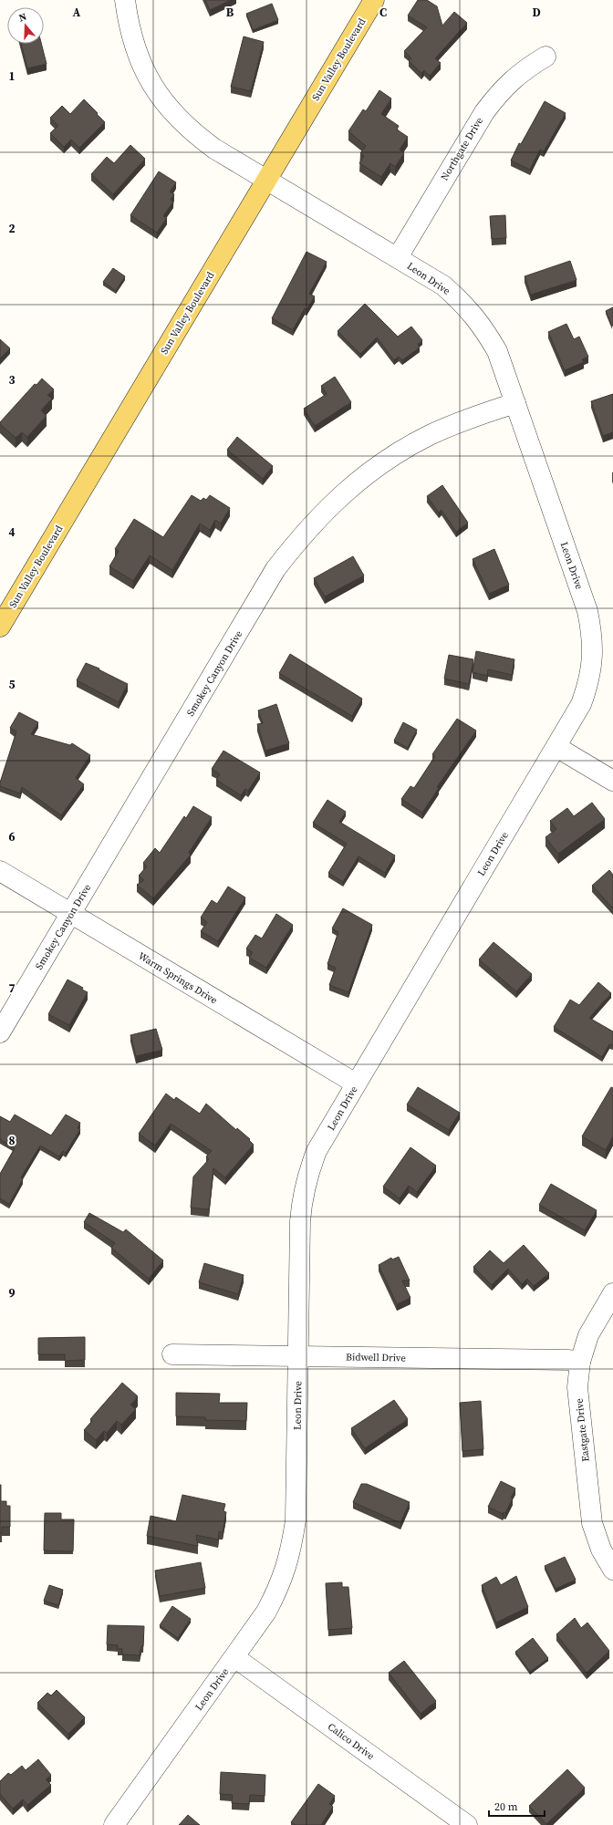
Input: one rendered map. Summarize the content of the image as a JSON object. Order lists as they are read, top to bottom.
{
  "streets": {
    "main road": ["Sun Valley Boulevard"],
    "street": [
      "Northgate Drive",
      "Leon Drive",
      "Smokey Canyon Drive",
      "Warm Springs Drive",
      "Bidwell Drive",
      "Eastgate Drive",
      "Calico Drive"
    ]
  },
  "crossings": [
    ["Sun Valley Boulevard", "Leon Drive"],
    ["Northgate Drive", "Leon Drive"],
    ["Leon Drive", "Smokey Canyon Drive"],
    ["Leon Drive", "Warm Springs Drive"],
    ["Leon Drive", "Bidwell Drive"],
    ["Leon Drive", "Calico Drive"],
    ["Smokey Canyon Drive", "Warm Springs Drive"],
    ["Bidwell Drive", "Eastgate Drive"]
  ],
  "scale_bar": "20 m",
  "north": "top",
  "grid": {
    "columns": [
      "A",
      "B",
      "C",
      "D"
    ],
    "rows": [
      "1",
      "2",
      "3",
      "4",
      "5",
      "6",
      "7",
      "8",
      "9"
    ]
  }
}
